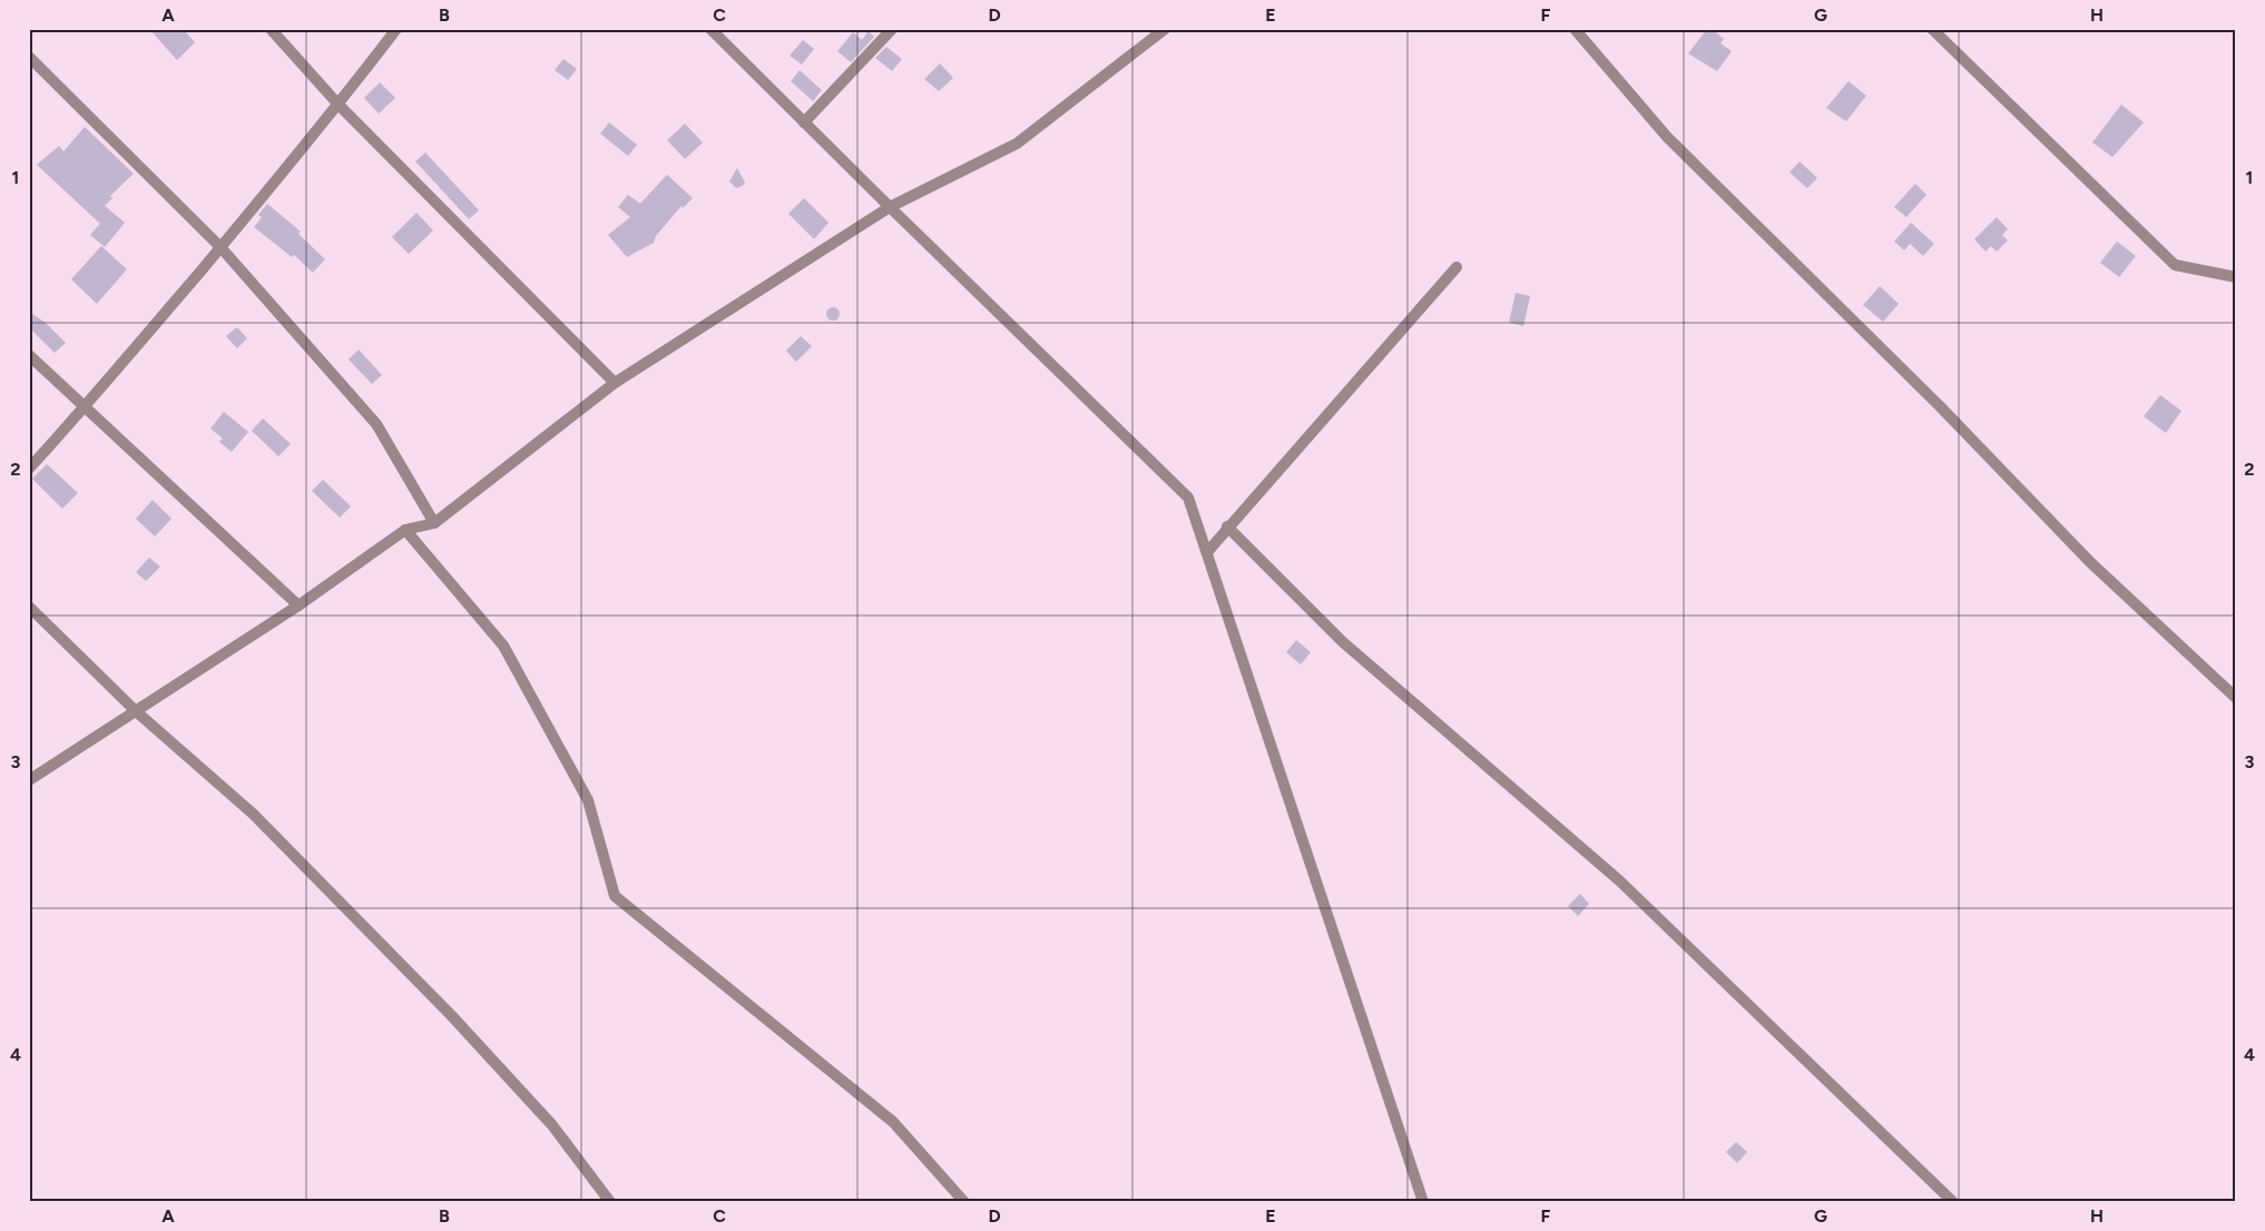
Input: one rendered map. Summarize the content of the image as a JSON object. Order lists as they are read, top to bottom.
{
  "grid": {
    "columns": [
      "A",
      "B",
      "C",
      "D",
      "E",
      "F",
      "G",
      "H"
    ],
    "rows": [
      "1",
      "2",
      "3",
      "4"
    ]
  }
}
